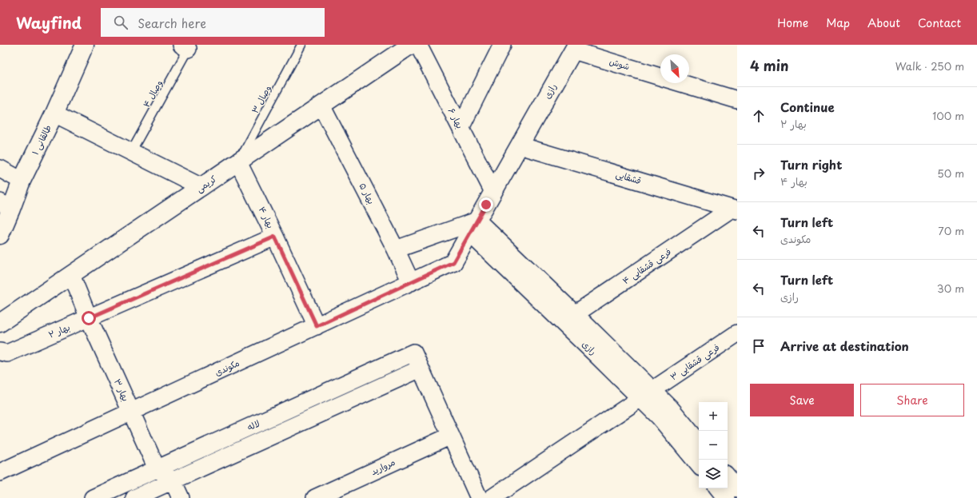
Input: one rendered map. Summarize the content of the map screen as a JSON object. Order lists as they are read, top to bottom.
{
  "streets": {
    "street": [
      "شوش",
      "رازی",
      "بهار ۶",
      "طالقانی ۱",
      "قشقایی",
      "کریمی",
      "بهار ۵",
      "بهار ۴",
      "فرعی قشقایی ۴",
      "بهار ۲",
      "فرعی قشقایی ۳",
      "مکوندی",
      "بهار ۳",
      "لاله",
      "مروارید"
    ],
    "lane": ["وصال ۴", "وصال ۳"]
  },
  "crossings": [
    ["شوش", "رازی"],
    ["رازی", "بهار ۶"],
    ["رازی", "قشقایی"],
    ["رازی", "فرعی قشقایی ۴"],
    ["رازی", "فرعی قشقایی ۳"],
    ["رازی", "مکوندی"],
    ["وصال ۳", "کریمی"],
    ["وصال ۳", "بهار ۴"],
    ["قشقایی", "فرعی قشقایی ۴"],
    ["کریمی", "بهار ۵"],
    ["کریمی", "بهار ۴"],
    ["کریمی", "بهار ۳"],
    ["بهار ۵", "مکوندی"],
    ["بهار ۴", "بهار ۲"],
    ["بهار ۴", "مکوندی"],
    ["بهار ۲", "بهار ۳"],
    ["مکوندی", "بهار ۳"],
    ["بهار ۳", "لاله"]
  ],
  "north": "bottom right",
  "page": {
    "header": "Wayfind",
    "search": "Search here",
    "nav": [
      "Home",
      "Map",
      "About",
      "Contact"
    ],
    "heading": ["4 min", "Walk · 250 m"],
    "list": [
      ["Continue", "بهار ۲", "100 m"],
      ["Turn right", "بهار ۴", "50 m"],
      ["Turn left", "مکوندی", "70 m"],
      ["Turn left", "رازی", "30 m"],
      "Arrive at destination"
    ],
    "buttons": ["Save", "Share"],
    "map_buttons": ["+", "−"]
  }
}
